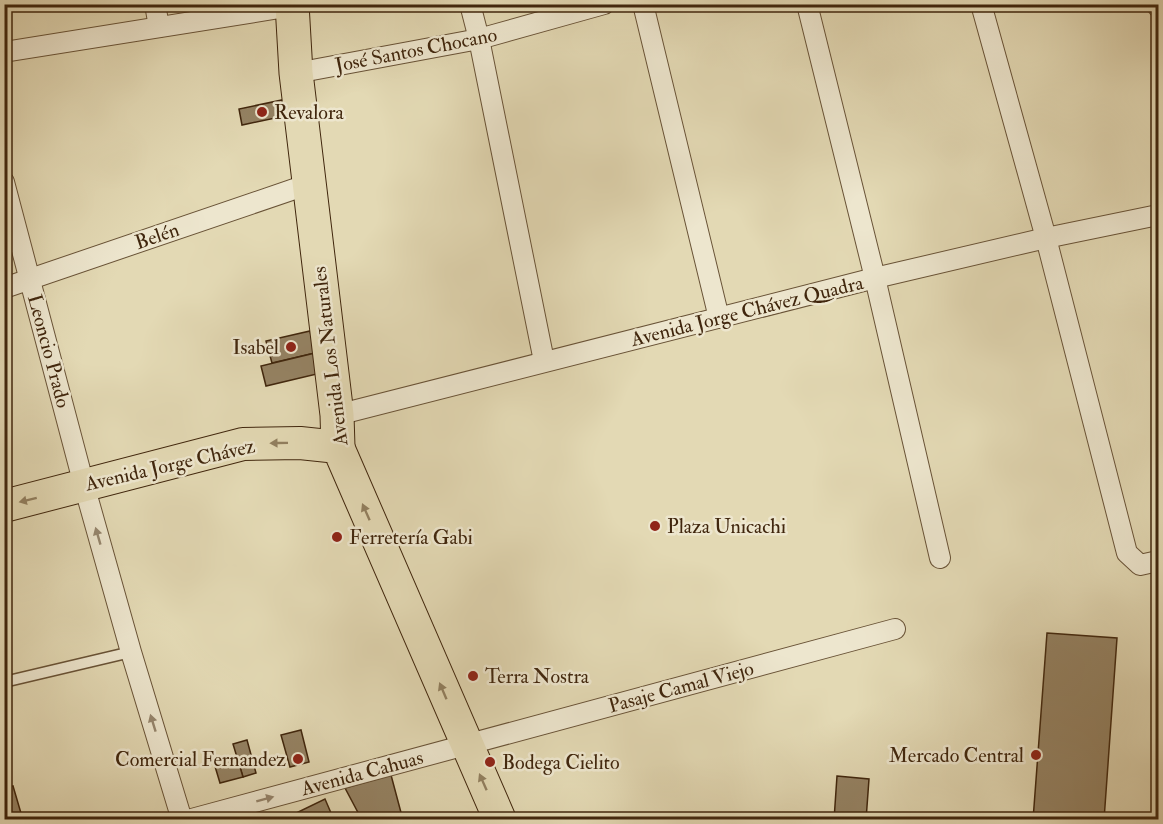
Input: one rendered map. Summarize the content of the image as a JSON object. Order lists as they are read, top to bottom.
{
  "streets": {
    "highway": ["Avenida Los Naturales"],
    "main road": ["Avenida Jorge Chávez"],
    "street": [
      "José Santos Chocano",
      "Belén",
      "Avenida Jorge Chávez Quadra",
      "Leoncio Prado",
      "Pasaje Camal Viejo",
      "Avenida Cahuas"
    ]
  },
  "crossings": [
    ["José Santos Chocano", "Avenida Los Naturales"],
    ["Belén", "Leoncio Prado"],
    ["Belén", "Avenida Los Naturales"],
    ["Avenida Jorge Chávez Quadra", "Avenida Los Naturales"],
    ["Leoncio Prado", "Avenida Jorge Chávez"],
    ["Avenida Los Naturales", "Avenida Jorge Chávez"],
    ["Avenida Los Naturales", "Pasaje Camal Viejo"],
    ["Avenida Los Naturales", "Avenida Cahuas"],
    ["Pasaje Camal Viejo", "Avenida Cahuas"]
  ],
  "one_way": [
    "Leoncio Prado",
    "Avenida Los Naturales",
    "Avenida Jorge Chávez",
    "Avenida Cahuas"
  ],
  "places": [
    "Revalora",
    "Isabel",
    "Plaza Unicachi",
    "Ferretería Gabi",
    "Terra Nostra",
    "Mercado Central",
    "Comercial Fernandez",
    "Bodega Cielito"
  ]
}
